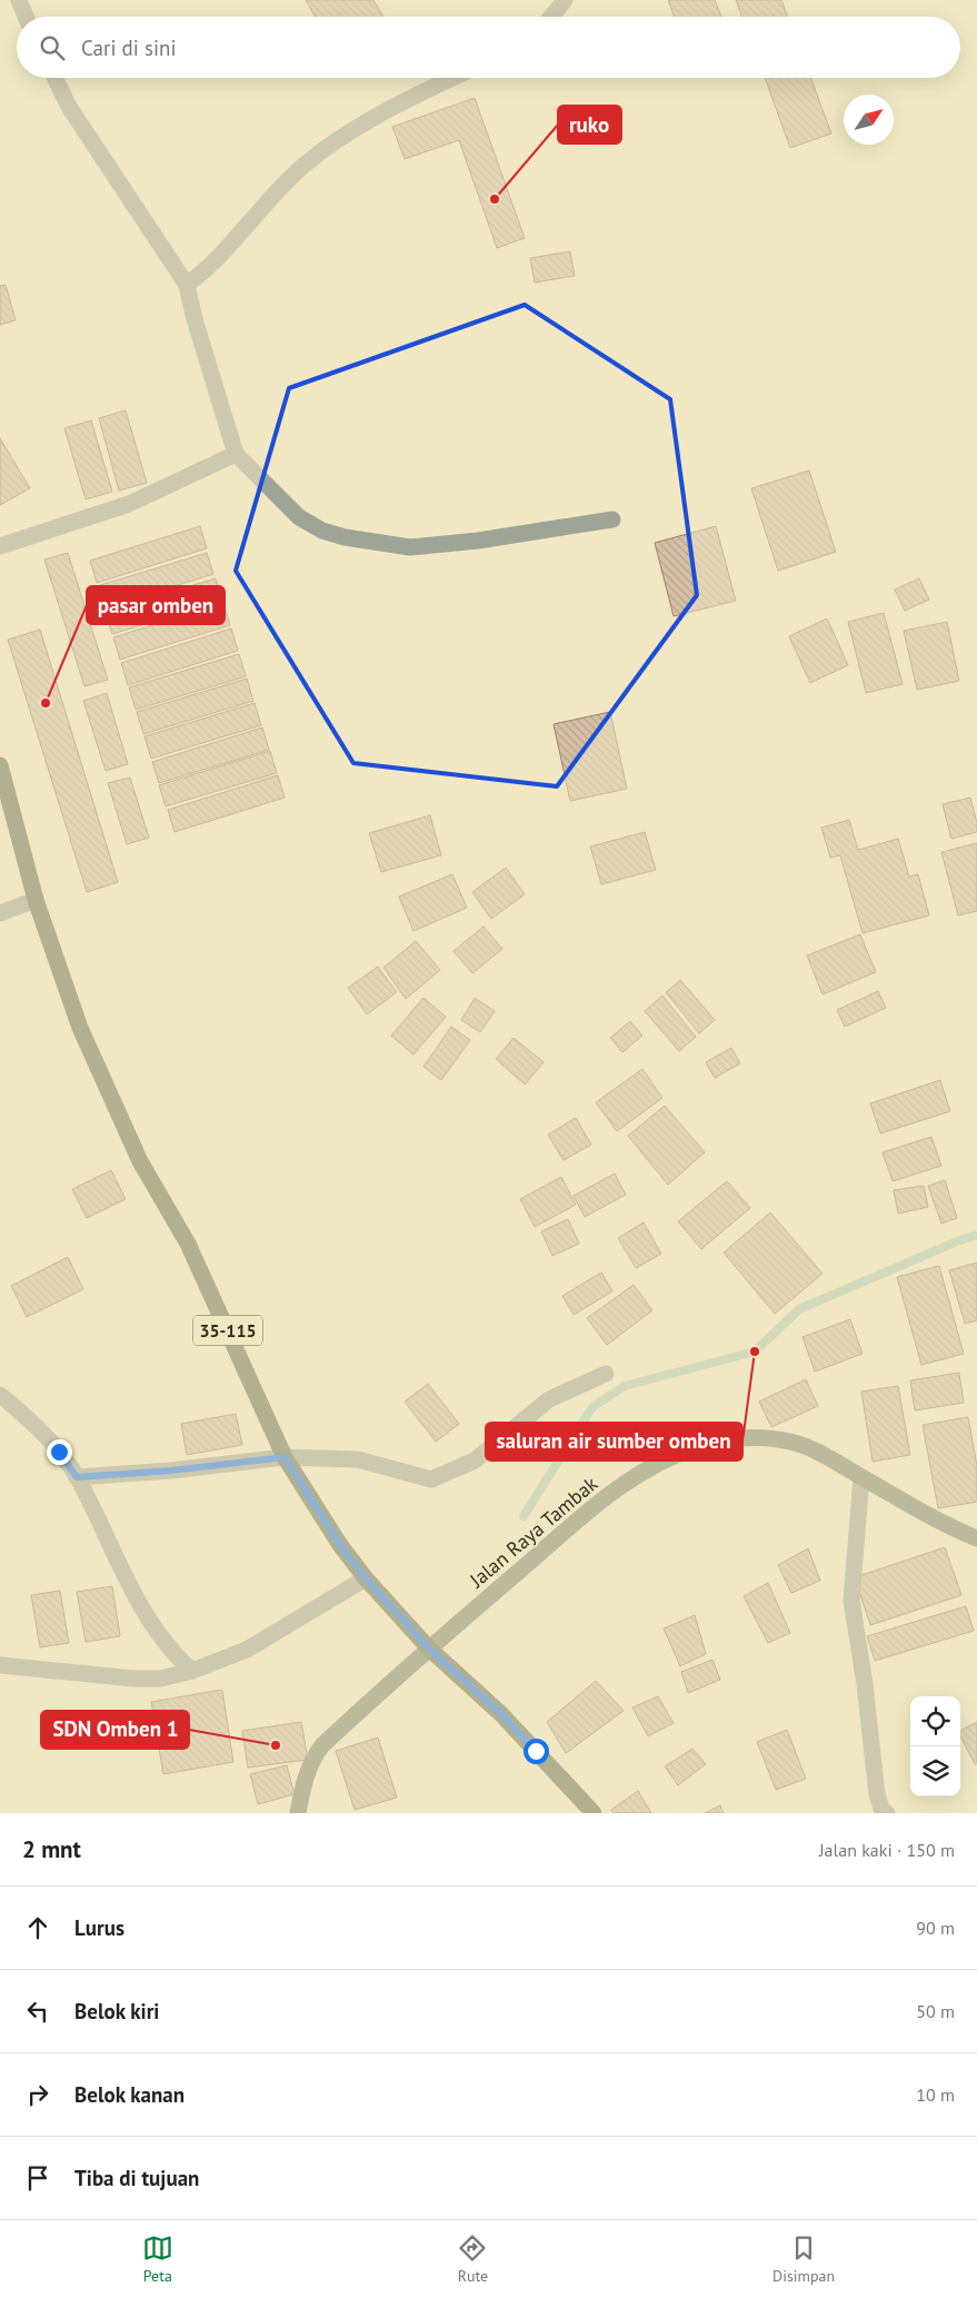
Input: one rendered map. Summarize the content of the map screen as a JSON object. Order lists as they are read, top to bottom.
{
  "streets": {
    "main road": ["35-115"],
    "street": ["Jalan Raya Tambak"]
  },
  "crossings": [
    ["35-115", "Jalan Raya Tambak"]
  ],
  "places": [
    "ruko",
    "pasar omben",
    "saluran air sumber omben",
    "SDN Omben 1"
  ],
  "north": "top right",
  "page": {
    "search": "Cari di sini",
    "heading": ["2 mnt", "Jalan kaki · 150 m"],
    "list": [
      ["Lurus", "90 m"],
      ["Belok kiri", "50 m"],
      ["Belok kanan", "10 m"],
      "Tiba di tujuan"
    ],
    "nav": ["Peta", "Rute", "Disimpan"]
  }
}
